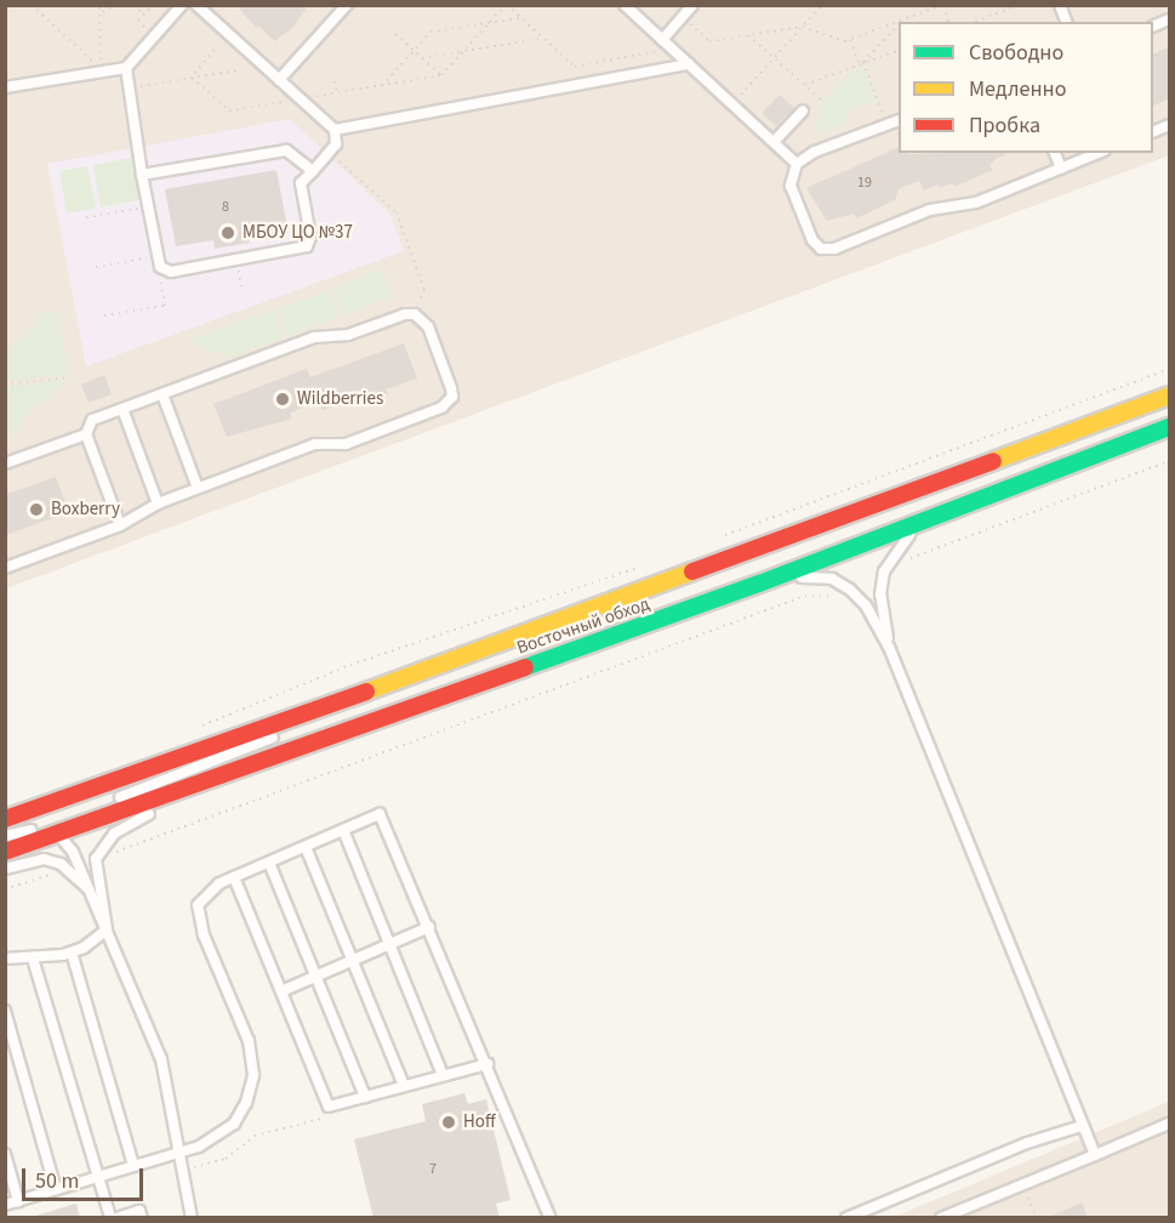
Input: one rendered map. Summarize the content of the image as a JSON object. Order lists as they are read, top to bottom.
{
  "streets": {
    "main road": ["Восточный обход"]
  },
  "places": [
    "МБОУ ЦО №37",
    "Wildberries",
    "Boxberry",
    "Hoff"
  ],
  "house_numbers": ["19", "8", "7"],
  "legend": ["Свободно", "Медленно", "Пробка"],
  "scale_bar": "50 m"
}
